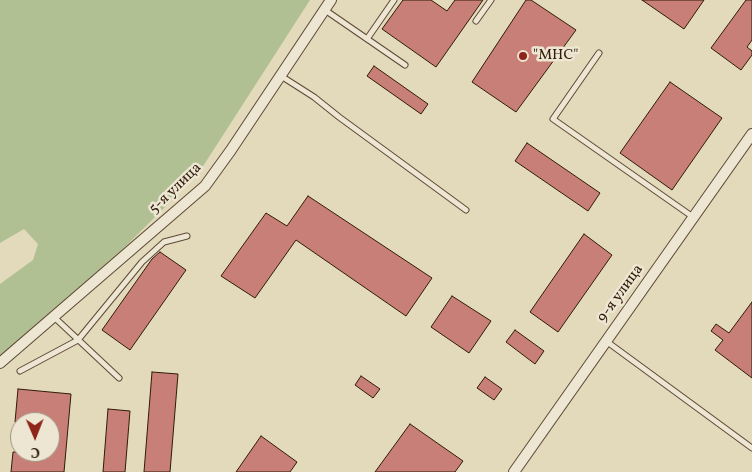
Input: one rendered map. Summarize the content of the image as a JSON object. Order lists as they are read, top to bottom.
{
  "streets": {
    "street": ["5-я улица", "9-я улица"]
  },
  "places": ["\"МНС\""],
  "north": "bottom"
}
